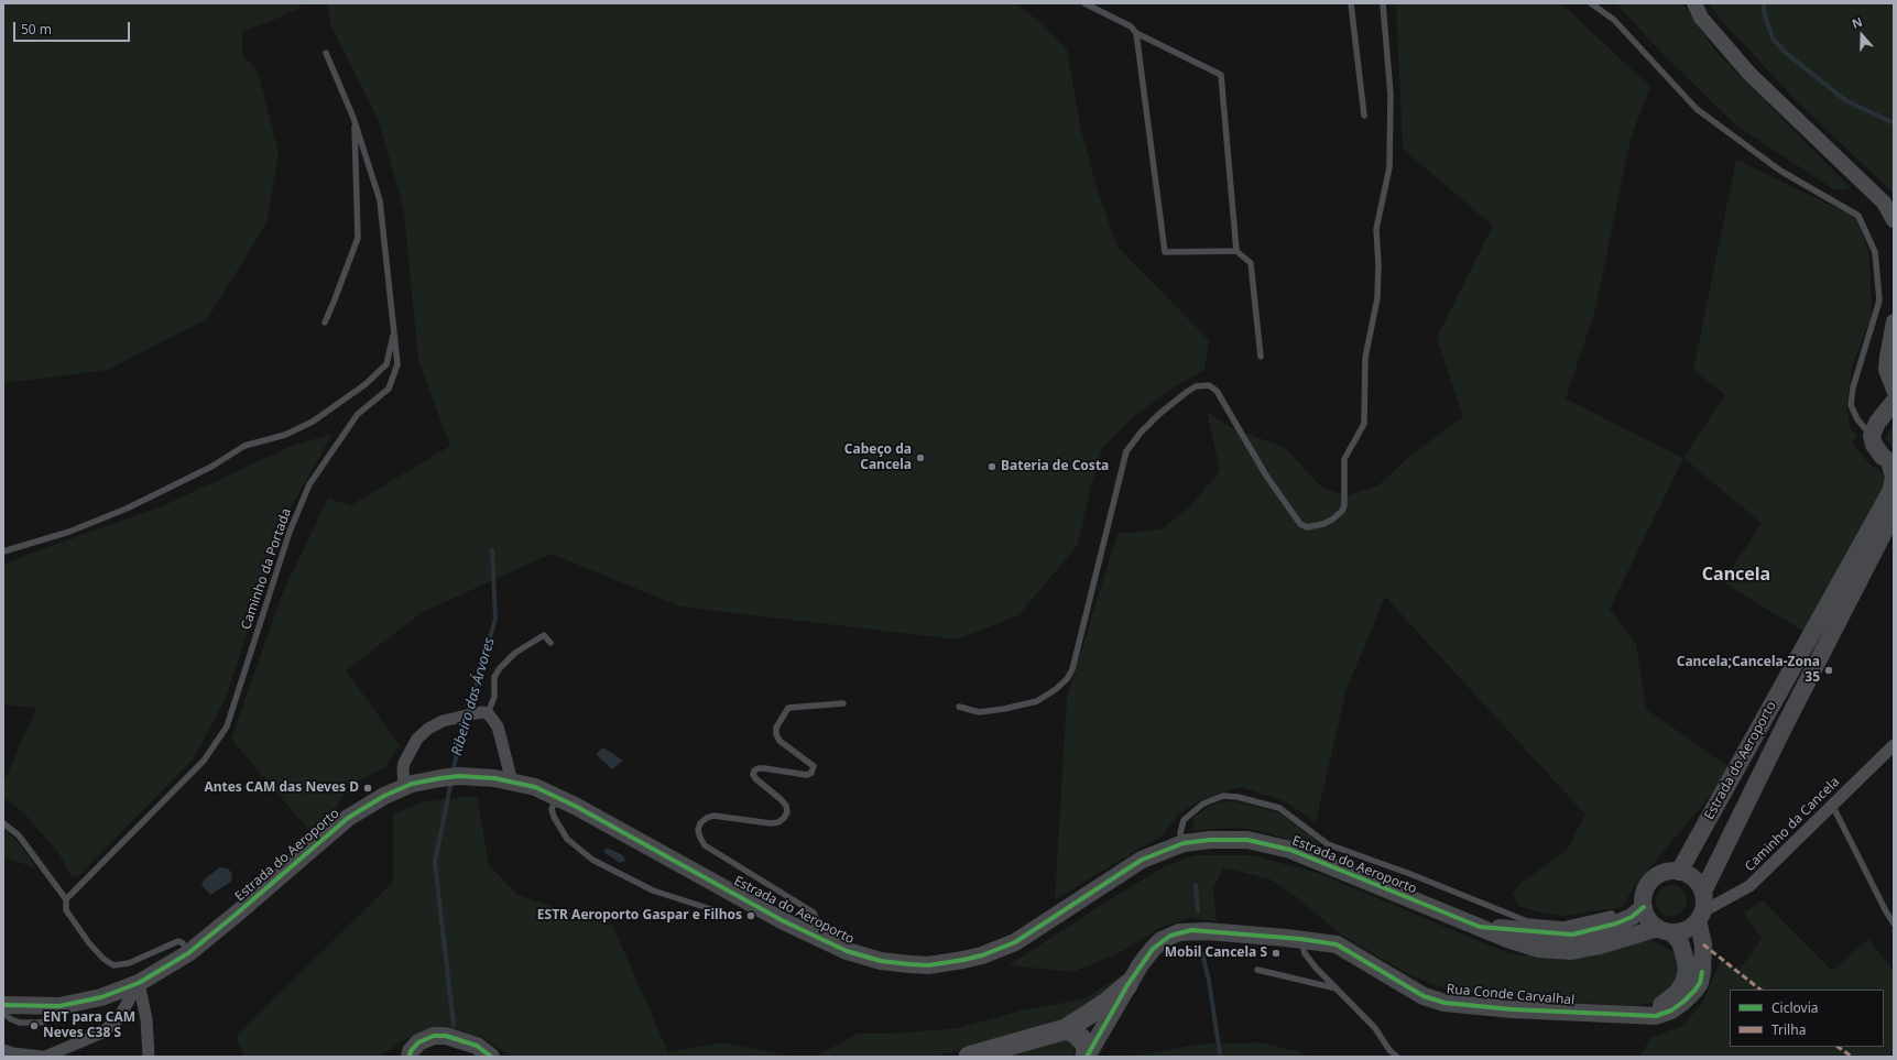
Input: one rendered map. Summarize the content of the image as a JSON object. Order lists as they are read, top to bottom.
{
  "streets": {
    "main road": ["Estrada do Aeroporto", "Rua Conde Carvalhal"],
    "street": ["Caminho da Cancela"],
    "lane": ["Caminho da Portada"]
  },
  "crossings": [
    ["Estrada do Aeroporto", "Caminho da Cancela"],
    ["Estrada do Aeroporto", "Rua Conde Carvalhal"],
    ["Caminho da Cancela", "Rua Conde Carvalhal"]
  ],
  "districts": ["Cancela"],
  "water": ["Ribeiro das Árvores"],
  "places": [
    "Cabeço da Cancela",
    "Bateria de Costa",
    "Cancela;Cancela-Zona 35",
    "Antes CAM das Neves D",
    "ESTR Aeroporto Gaspar e Filhos",
    "Mobil Cancela S",
    "ENT para CAM Neves C38 S"
  ],
  "legend": ["Ciclovia", "Trilha"],
  "scale_bar": "50 m",
  "north": "top"
}
